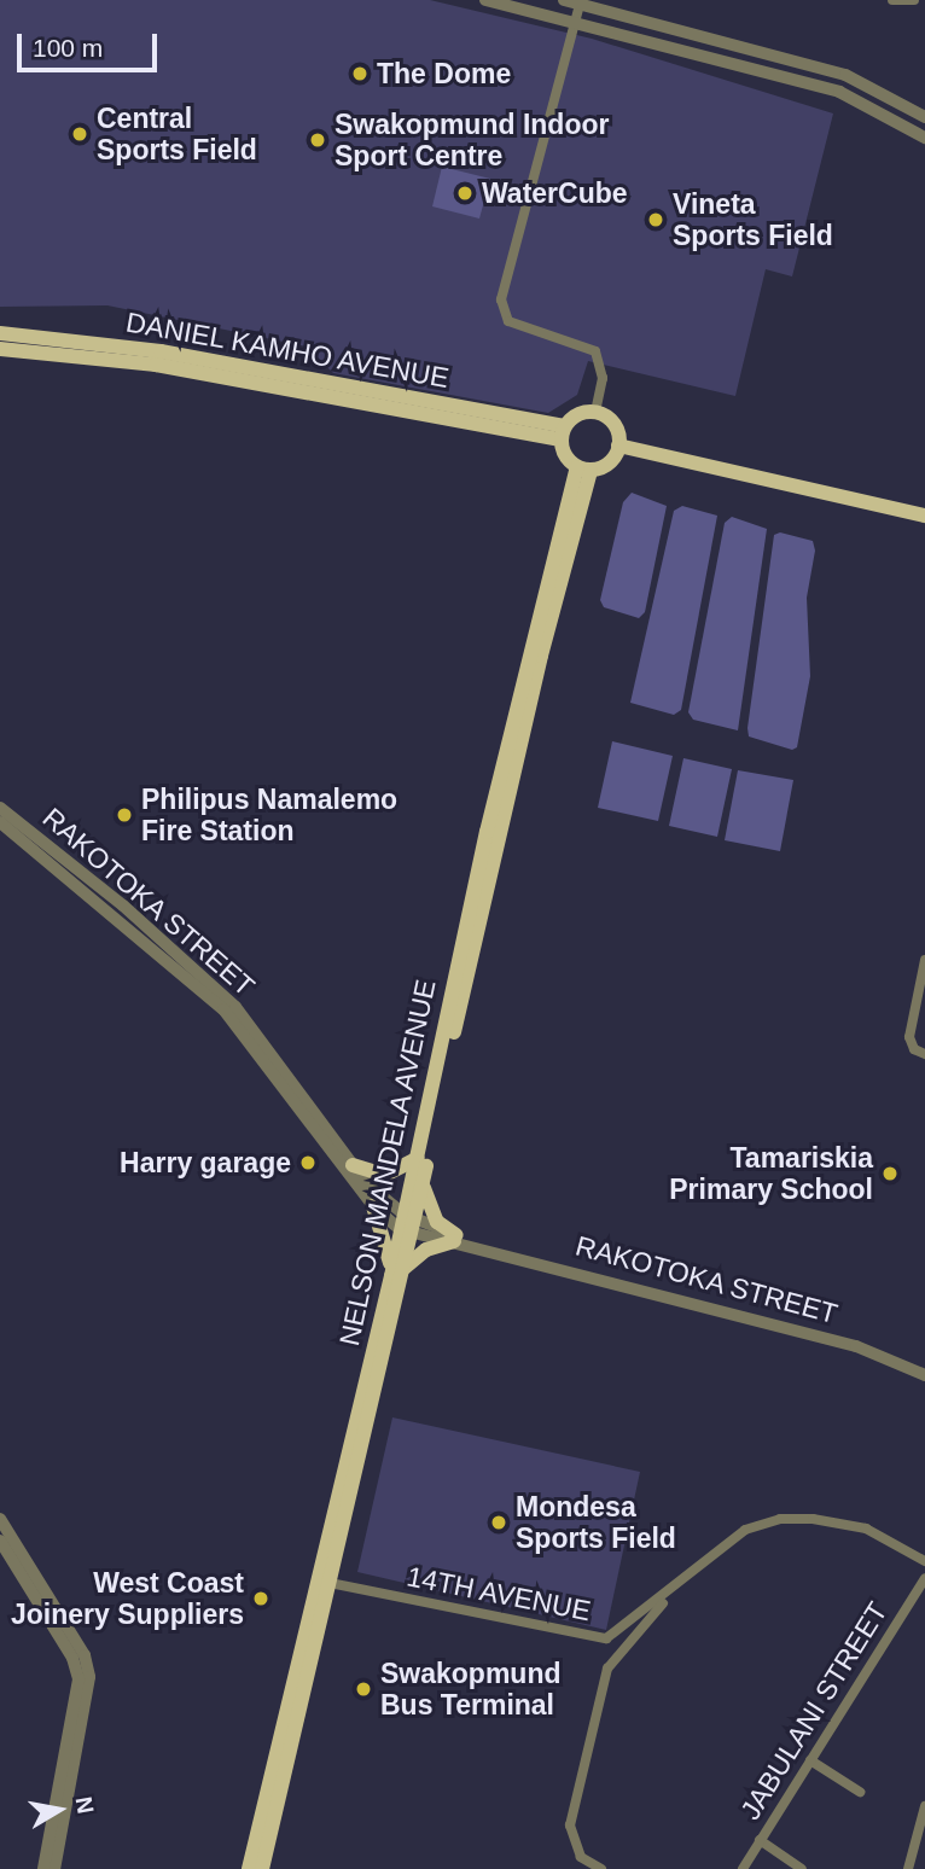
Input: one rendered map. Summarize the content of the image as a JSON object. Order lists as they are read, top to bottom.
{
  "streets": {
    "main road": ["DANIEL KAMHO AVENUE", "NELSON MANDELA AVENUE"],
    "street": ["RAKOTOKA STREET", "14TH AVENUE", "JABULANI STREET"]
  },
  "crossings": [
    ["DANIEL KAMHO AVENUE", "NELSON MANDELA AVENUE"],
    ["RAKOTOKA STREET", "NELSON MANDELA AVENUE"],
    ["NELSON MANDELA AVENUE", "14TH AVENUE"]
  ],
  "places": [
    "The Dome",
    "Central Sports Field",
    "Swakopmund Indoor Sport Centre",
    "WaterCube",
    "Vineta Sports Field",
    "Philipus Namalemo Fire Station",
    "Harry garage",
    "Tamariskia Primary School",
    "Mondesa Sports Field",
    "West Coast Joinery Suppliers",
    "Swakopmund Bus Terminal"
  ],
  "scale_bar": "100 m",
  "north": "right"
}
